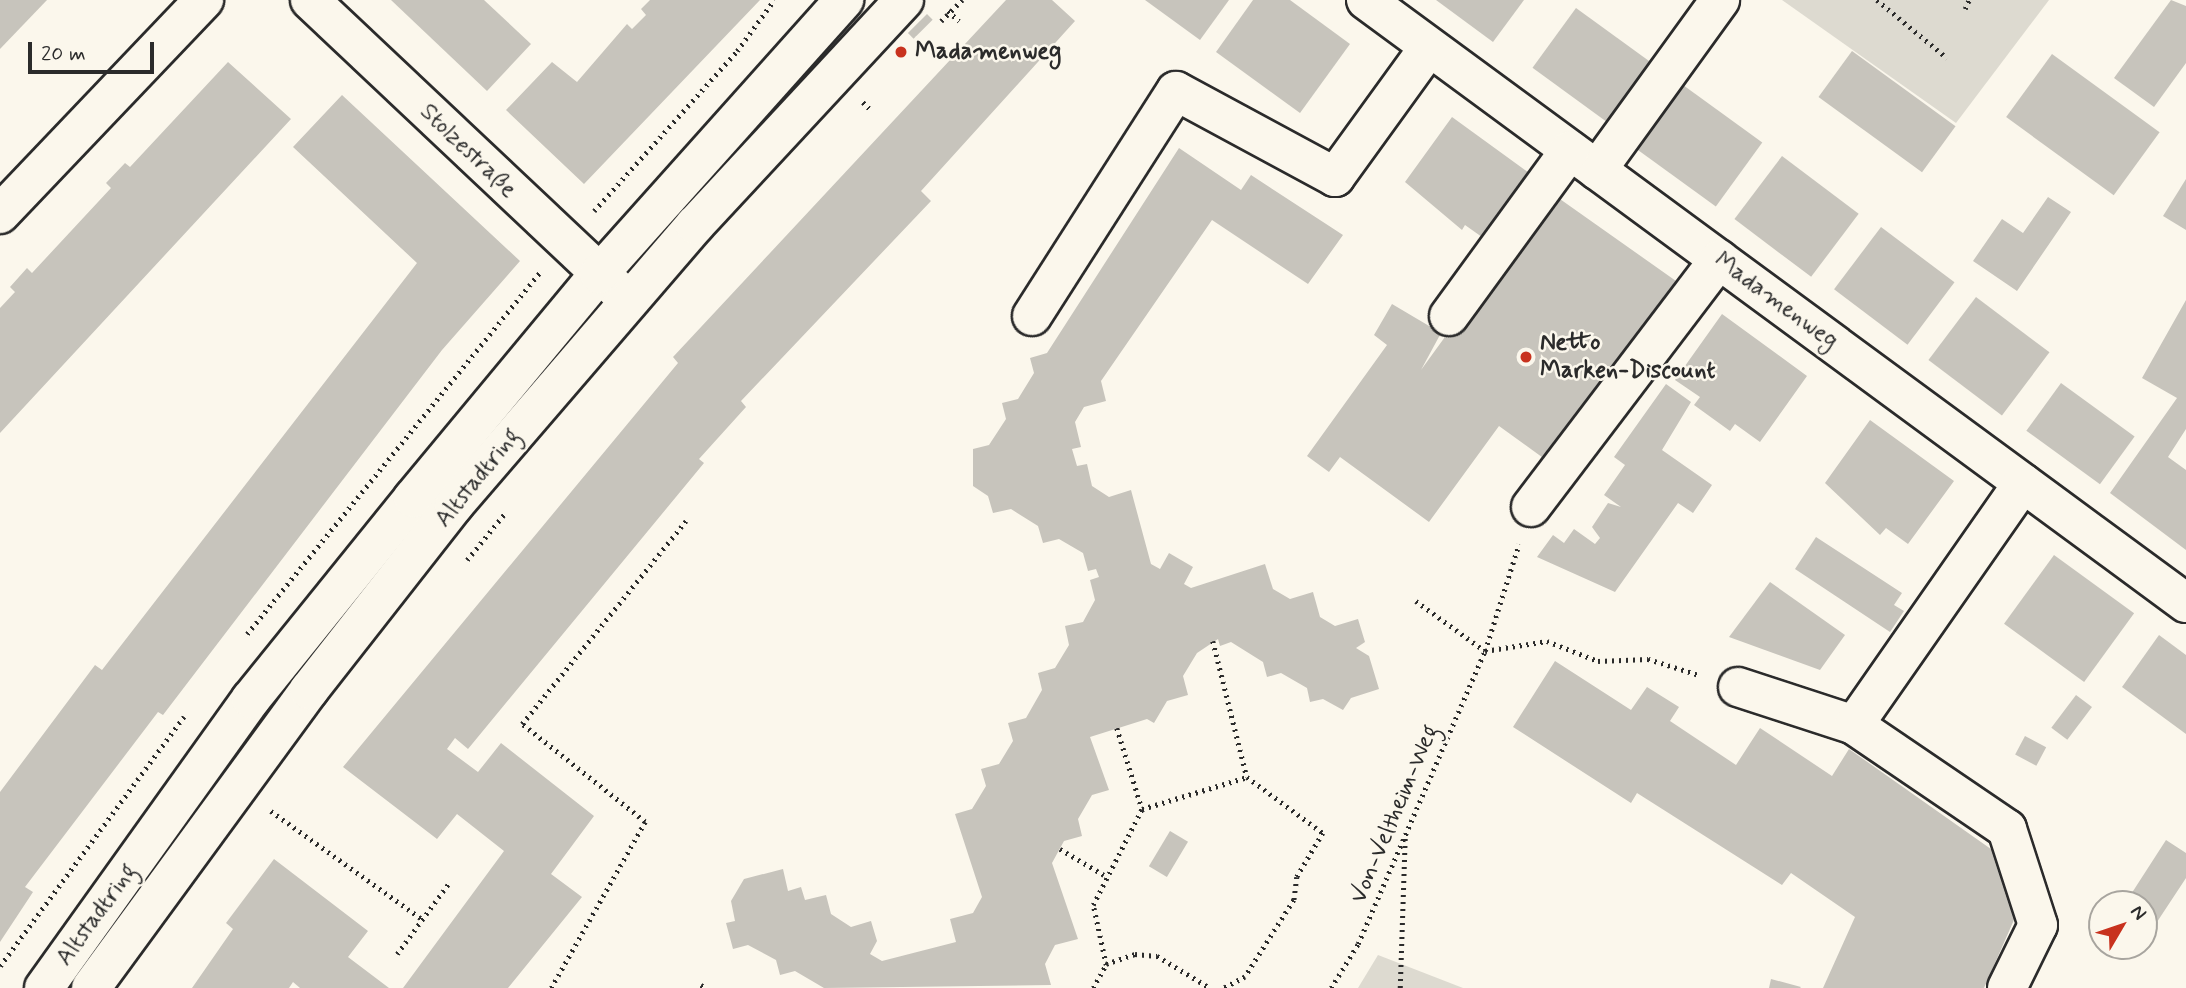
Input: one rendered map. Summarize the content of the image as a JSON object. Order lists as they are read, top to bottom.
{
  "streets": {
    "main road": ["Stolzestraße", "Madamenweg", "Altstadtring"],
    "path": ["Von-Veltheim-Weg"]
  },
  "crossings": [
    ["Stolzestraße", "Altstadtring"]
  ],
  "places": ["Madamenweg", "Netto Marken-Discount"],
  "scale_bar": "20 m",
  "north": "top right"
}
